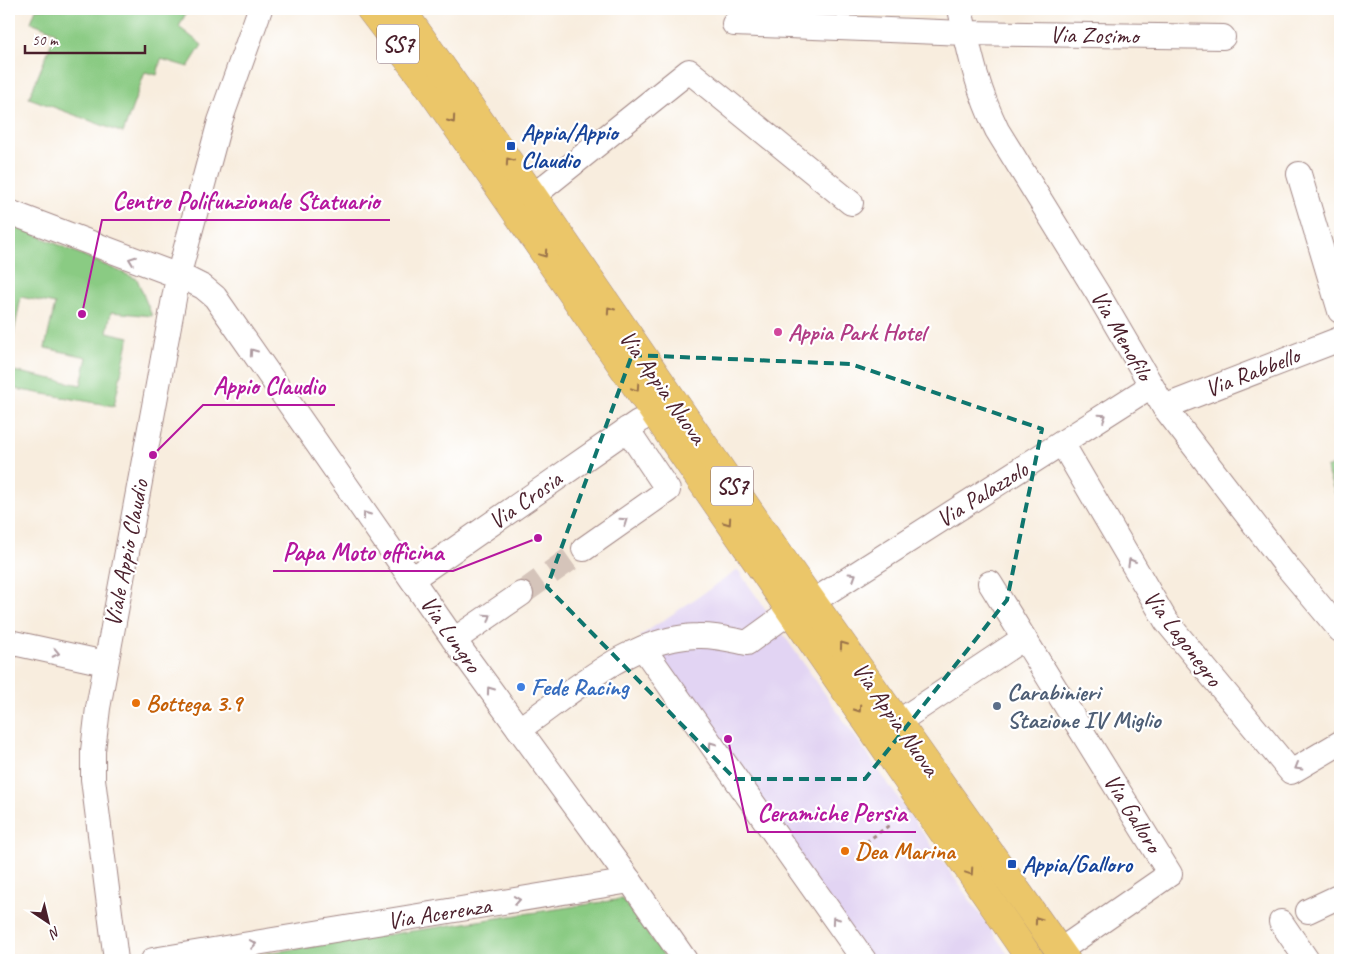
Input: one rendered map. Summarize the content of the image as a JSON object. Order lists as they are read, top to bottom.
{
  "streets": {
    "main road": ["SS7", "Via Appia Nuova"],
    "street": [
      "Via Zosimo",
      "Via Menofilo",
      "Via Rabbello",
      "Via Palazzolo",
      "Via Crosia",
      "Viale Appio Claudio",
      "Via Lungro",
      "Via Lagonegro",
      "Via Galloro",
      "Via Acerenza"
    ]
  },
  "crossings": [
    ["Via Zosimo", "Via Menofilo"],
    ["Via Menofilo", "Via Rabbello"],
    ["Via Menofilo", "Via Palazzolo"],
    ["Via Appia Nuova", "Via Palazzolo"],
    ["Via Appia Nuova", "Via Galloro"],
    ["Via Palazzolo", "Via Lungro"],
    ["Via Palazzolo", "Via Lagonegro"],
    ["Via Crosia", "Via Lungro"],
    ["Viale Appio Claudio", "Via Lungro"],
    ["Via Lungro", "Via Acerenza"]
  ],
  "one_way": ["Via Lungro", "Via Lagonegro", "Via Acerenza"],
  "places": {
    "transit": ["Appia/Appio Claudio", "Appia/Galloro"],
    "other": [
      "Centro Polifunzionale Statuario",
      "Appia Park Hotel",
      "Appio Claudio",
      "Papa Moto officina",
      "Fede Racing",
      "Bottega 3.9",
      "Carabinieri Stazione IV Miglio",
      "Ceramiche Persia",
      "Dea Marina"
    ]
  },
  "scale_bar": "50 m",
  "north": "bottom right"
}
